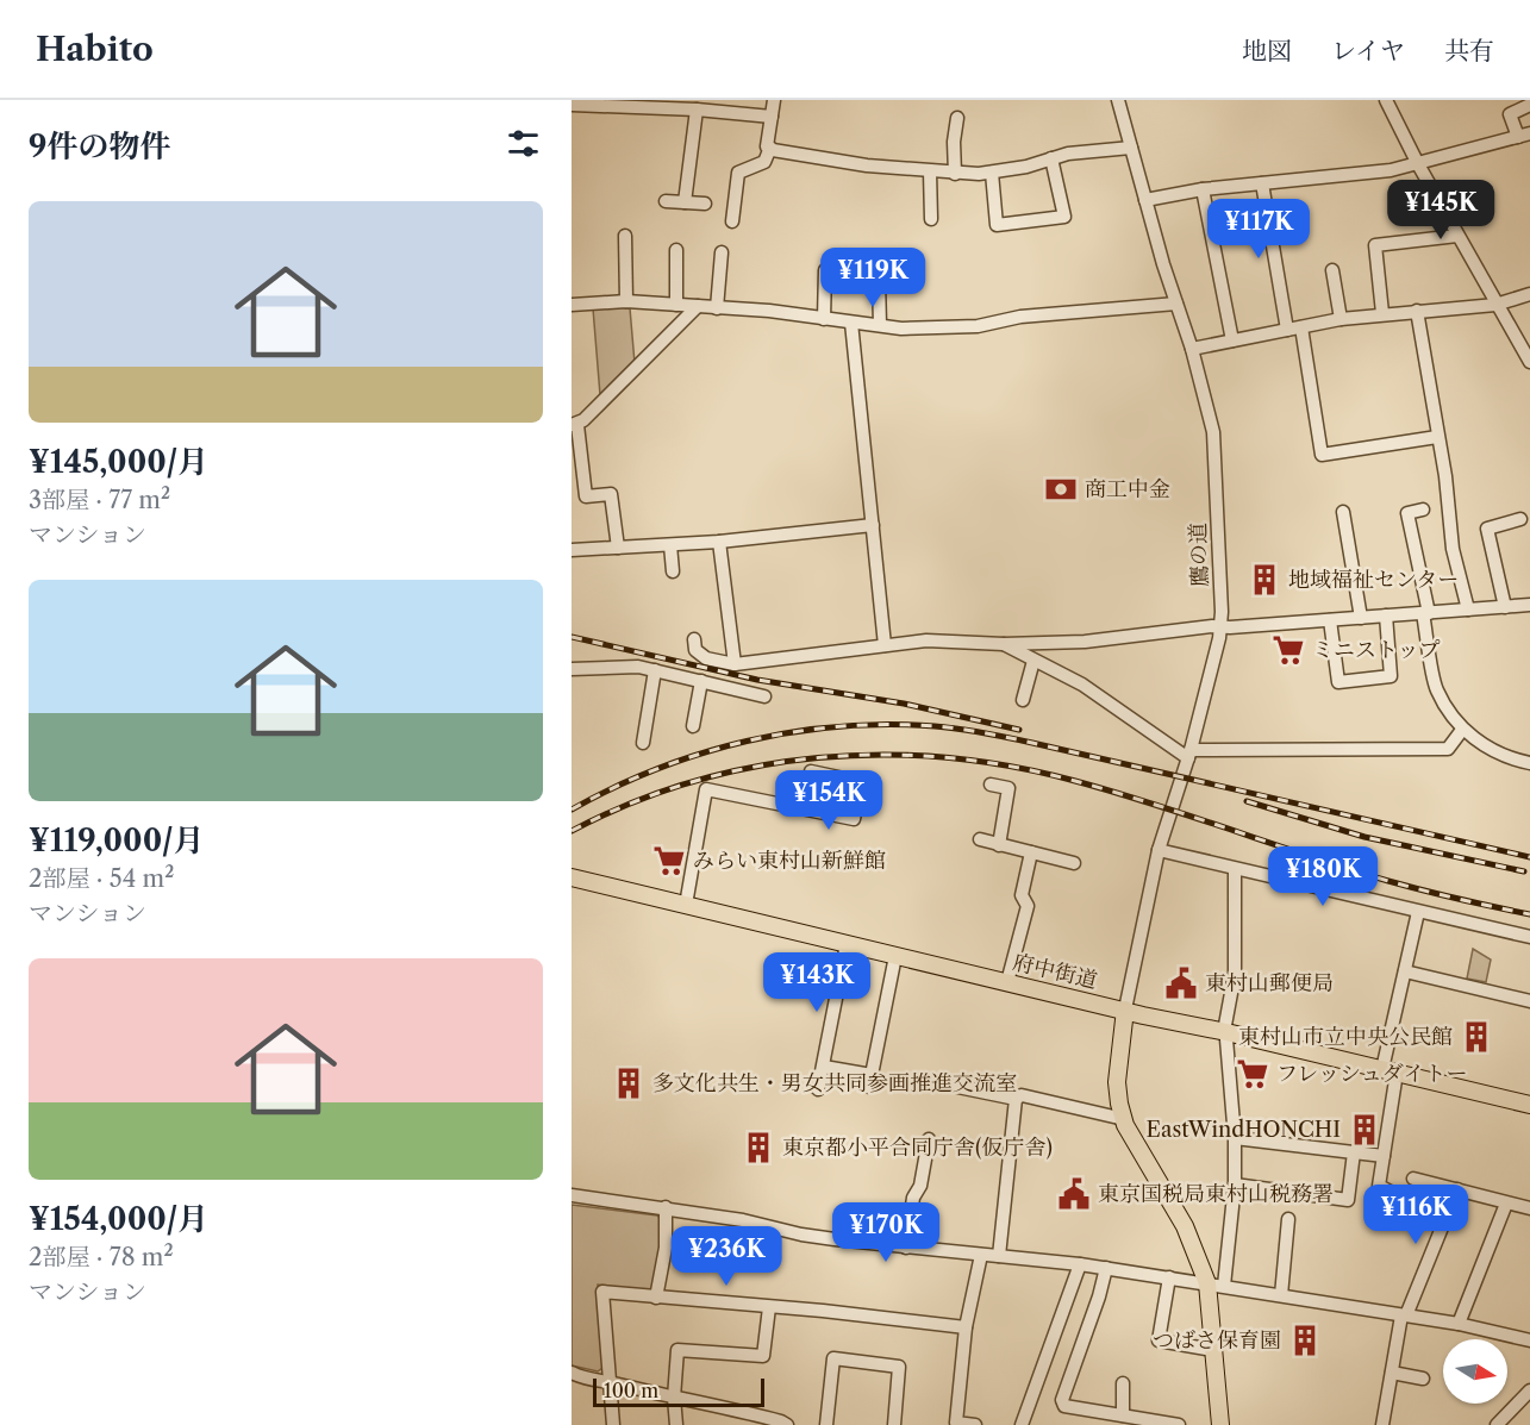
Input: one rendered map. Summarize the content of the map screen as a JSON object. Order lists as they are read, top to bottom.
{
  "streets": {
    "main road": ["府中街道"],
    "street": ["鷹の道"]
  },
  "crossings": [
    ["鷹の道", "府中街道"]
  ],
  "places": {
    "bank": ["商工中金"],
    "building": [
      "地域福祉センター",
      "東村山市立中央公民館",
      "多文化共生・男女共同参画推進交流室",
      "EastWindHONCHI",
      "東京都小平合同庁舎(仮庁舎)",
      "つばさ保育園"
    ],
    "supermarket": ["ミニストップ", "みらい東村山新鮮館", "フレッシュダイトー"],
    "public building": ["東村山郵便局", "東京国税局東村山税務署"]
  },
  "scale_bar": "100 m",
  "north": "right",
  "page": {
    "header": "Habito",
    "nav": ["地図", "レイヤ", "共有"],
    "heading": "9件の物件",
    "price": [
      "¥145K",
      "¥117K",
      "¥119K",
      "¥154K",
      "¥180K",
      "¥143K",
      "¥116K",
      "¥170K",
      "¥236K"
    ],
    "list": [
      {
        "name": "¥145,000/月",
        "note": "3部屋 · 77 m² · マンション"
      },
      {
        "name": "¥119,000/月",
        "note": "2部屋 · 54 m² · マンション"
      },
      {
        "name": "¥154,000/月",
        "note": "2部屋 · 78 m² · マンション"
      }
    ],
    "scale": "100 m"
  }
}
